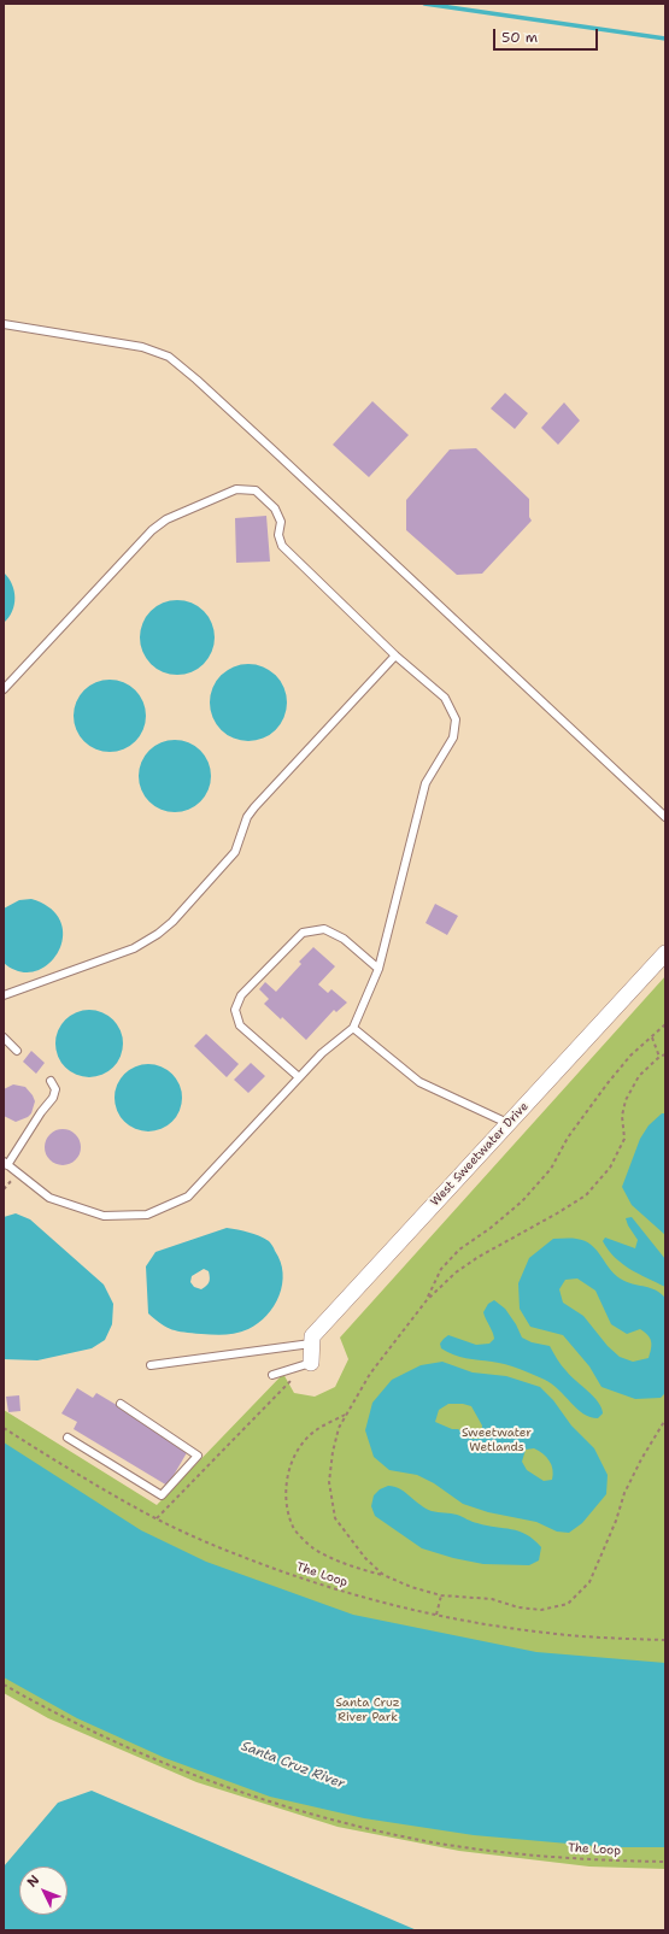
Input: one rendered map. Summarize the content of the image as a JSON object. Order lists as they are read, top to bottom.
{
  "streets": {
    "street": ["West Sweetwater Drive"],
    "path": ["The Loop"]
  },
  "water": ["Santa Cruz River"],
  "parks": ["Sweetwater Wetlands", "Santa Cruz River Park"],
  "scale_bar": "50 m",
  "north": "top left"
}
